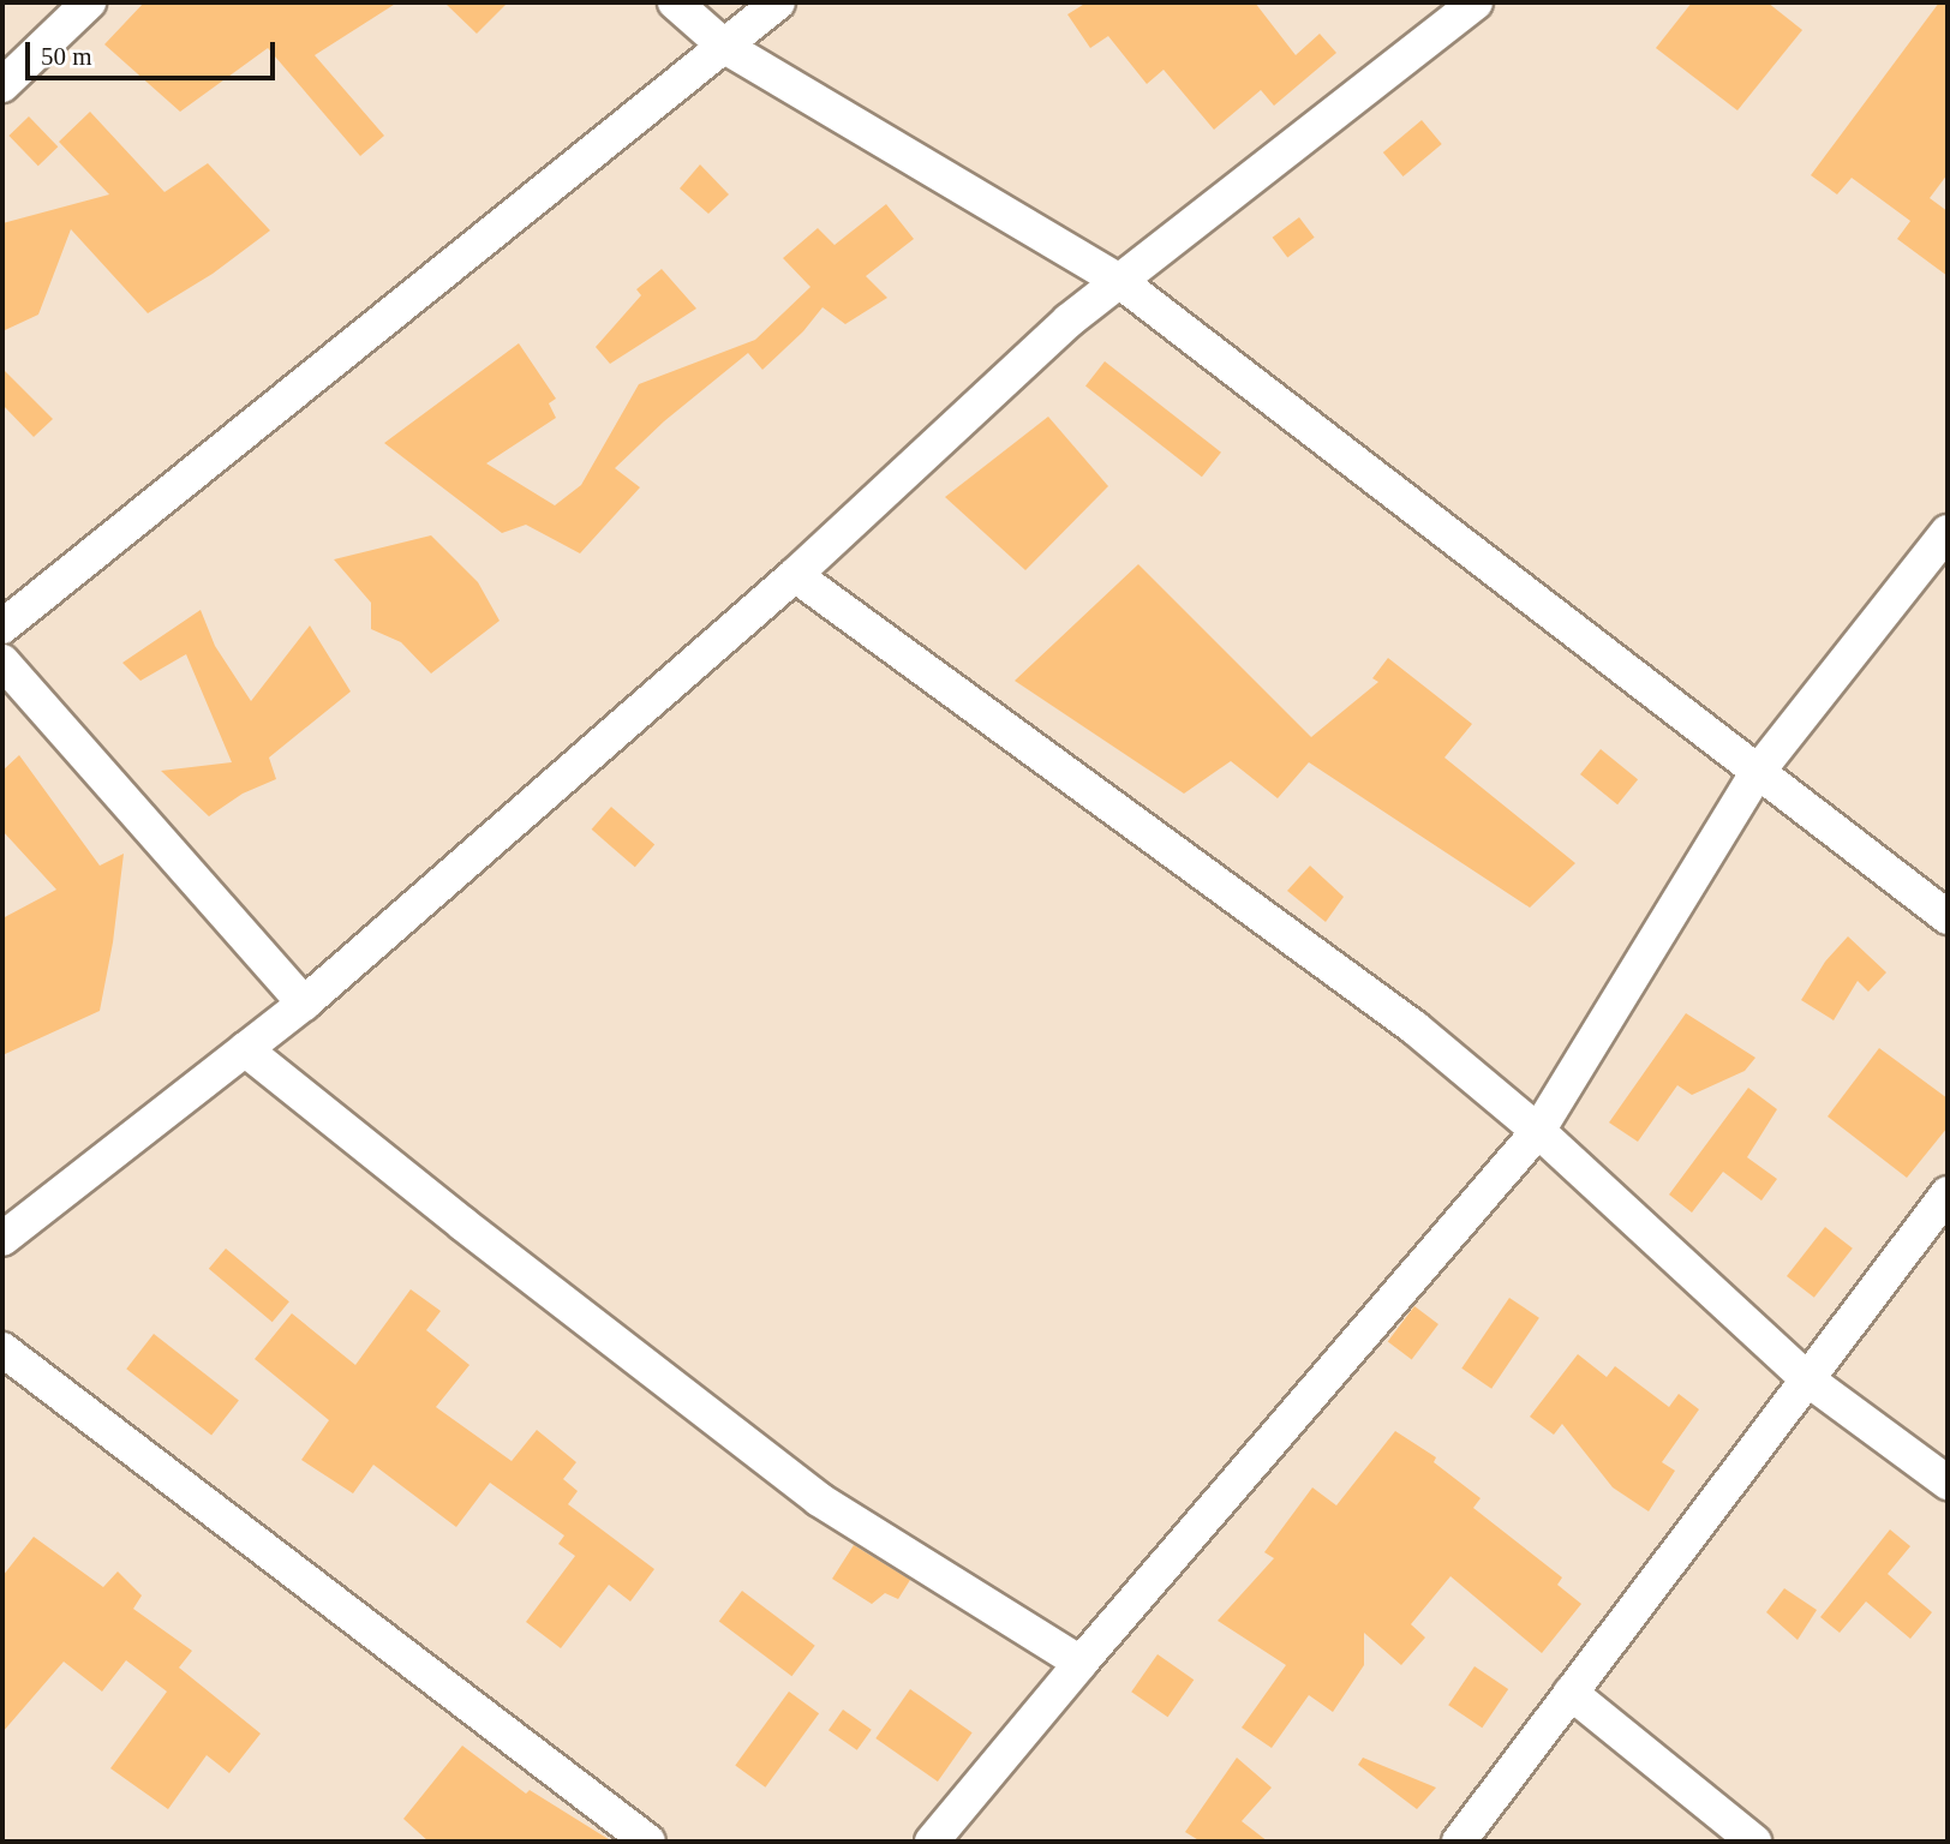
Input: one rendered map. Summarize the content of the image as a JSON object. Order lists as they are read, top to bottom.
{
  "scale_bar": "50 m"
}
